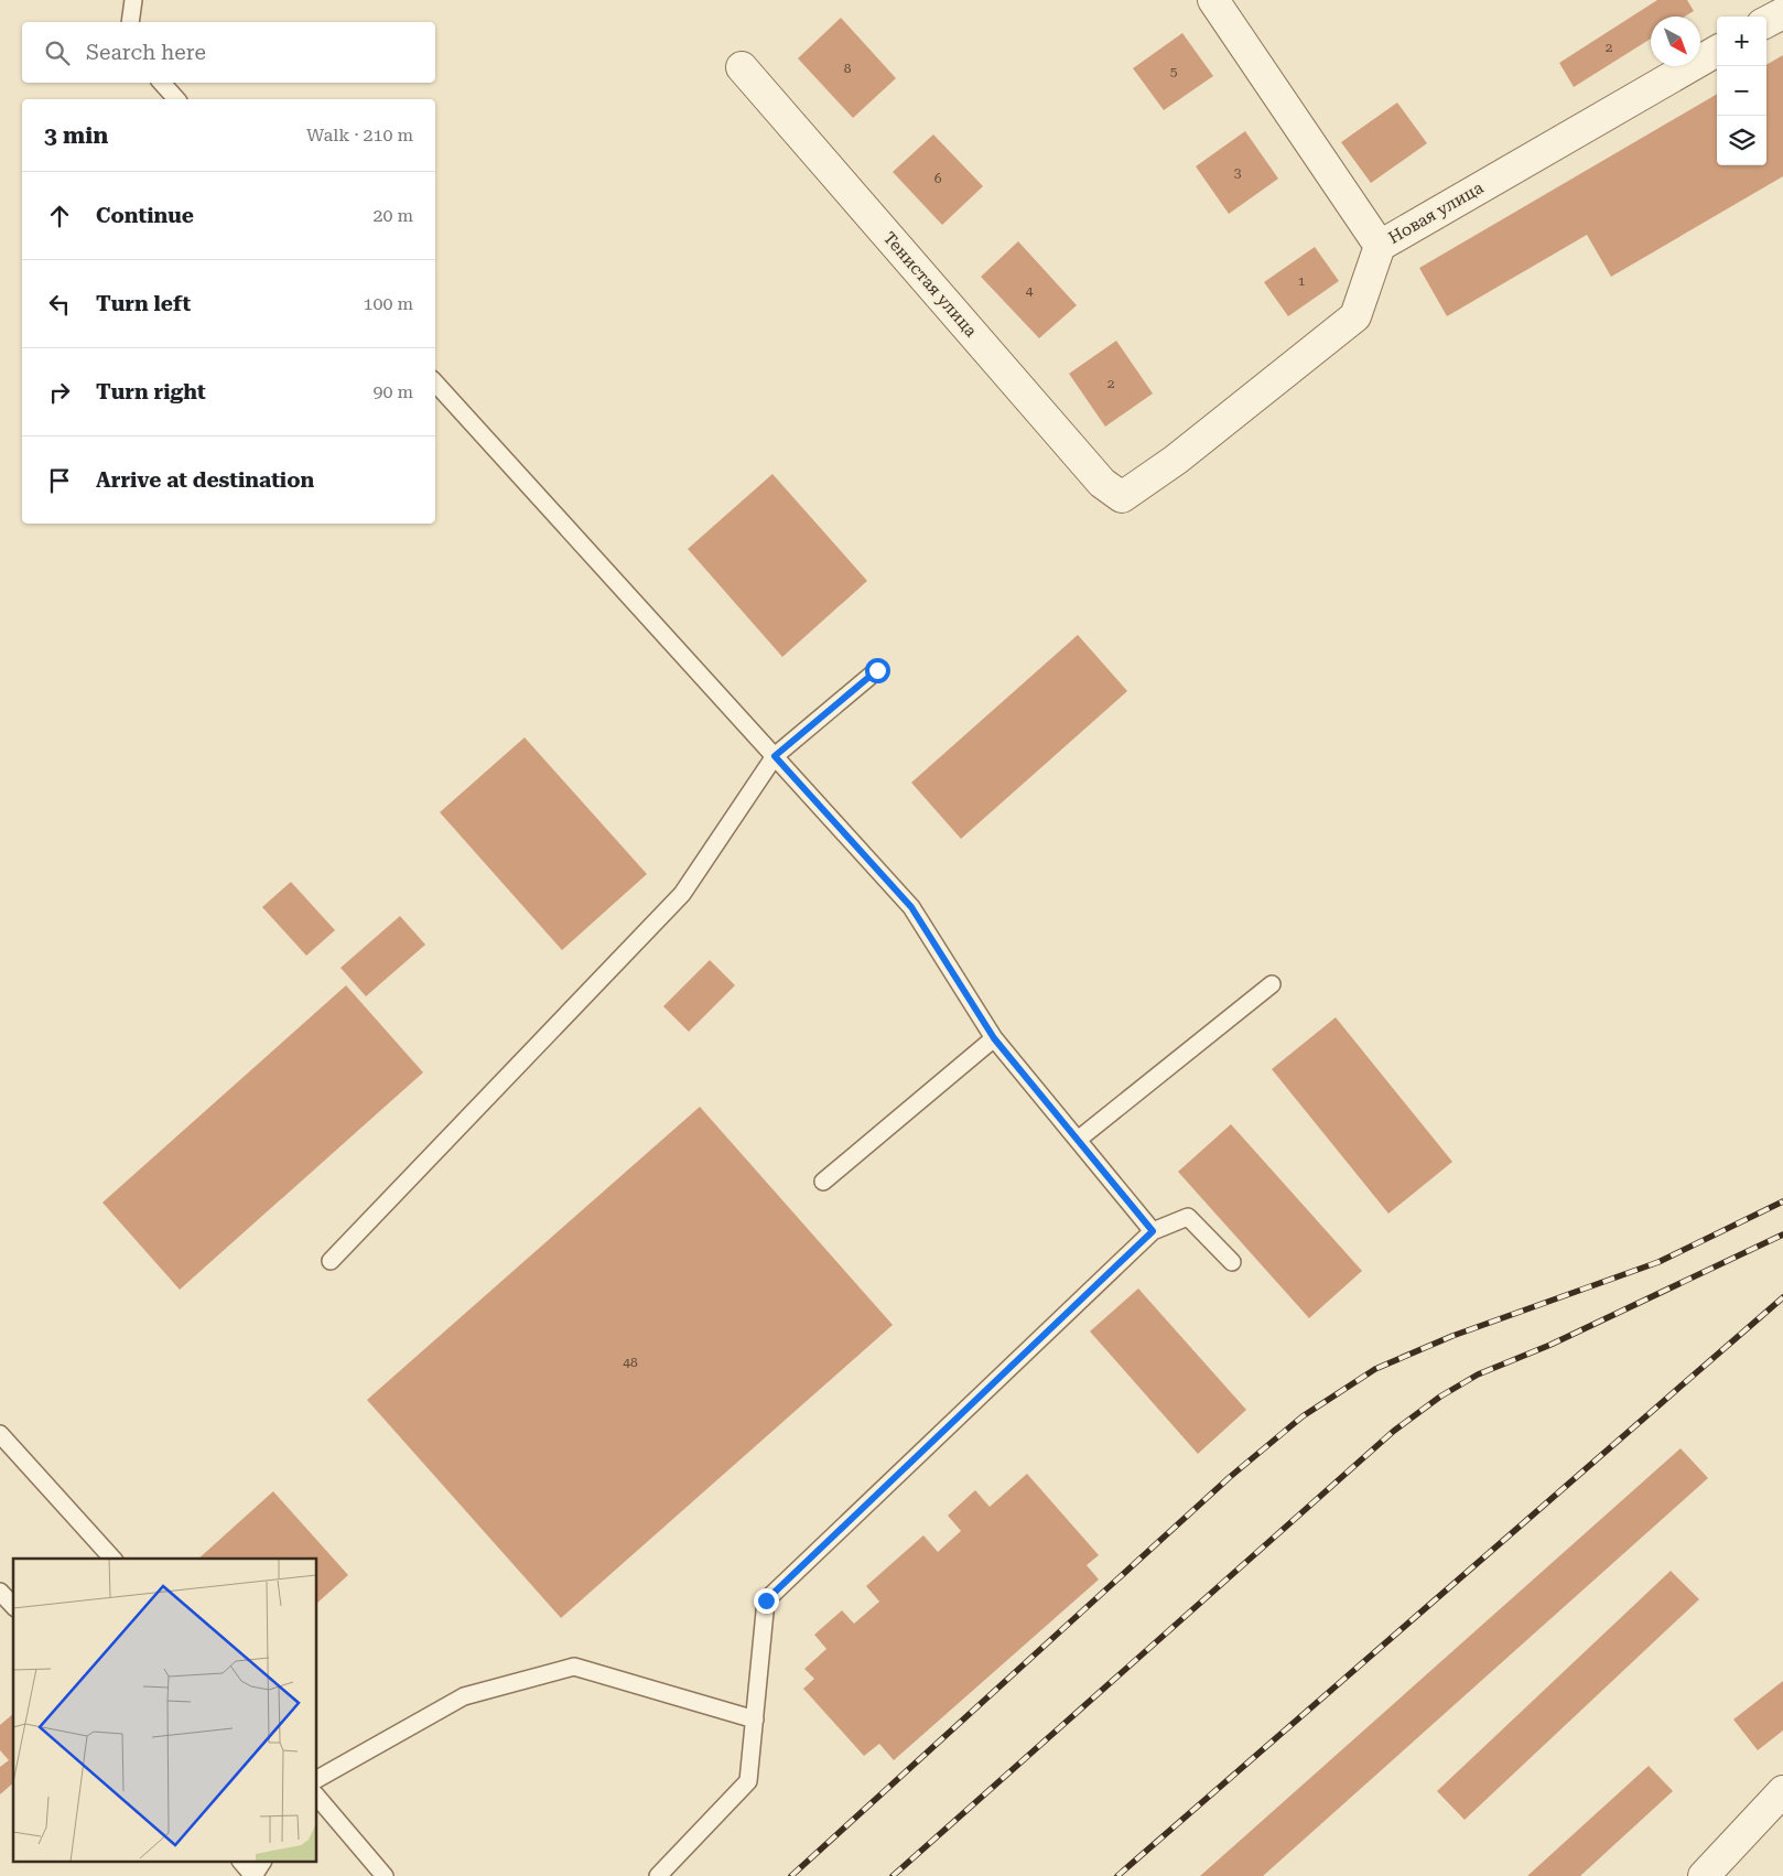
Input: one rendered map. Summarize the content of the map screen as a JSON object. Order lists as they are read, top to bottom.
{
  "streets": {
    "street": ["Новая улица", "Тенистая улица"]
  },
  "crossings": [
    ["Новая улица", "Тенистая улица"]
  ],
  "house_numbers": [
    "2",
    "8",
    "5",
    "3",
    "6",
    "1",
    "4",
    "2",
    "48"
  ],
  "north": "bottom right",
  "page": {
    "map_buttons": ["+", "−"],
    "search": "Search here",
    "heading": ["3 min", "Walk · 210 m"],
    "list": [
      ["Continue", "20 m"],
      ["Turn left", "100 m"],
      ["Turn right", "90 m"],
      "Arrive at destination"
    ]
  }
}
